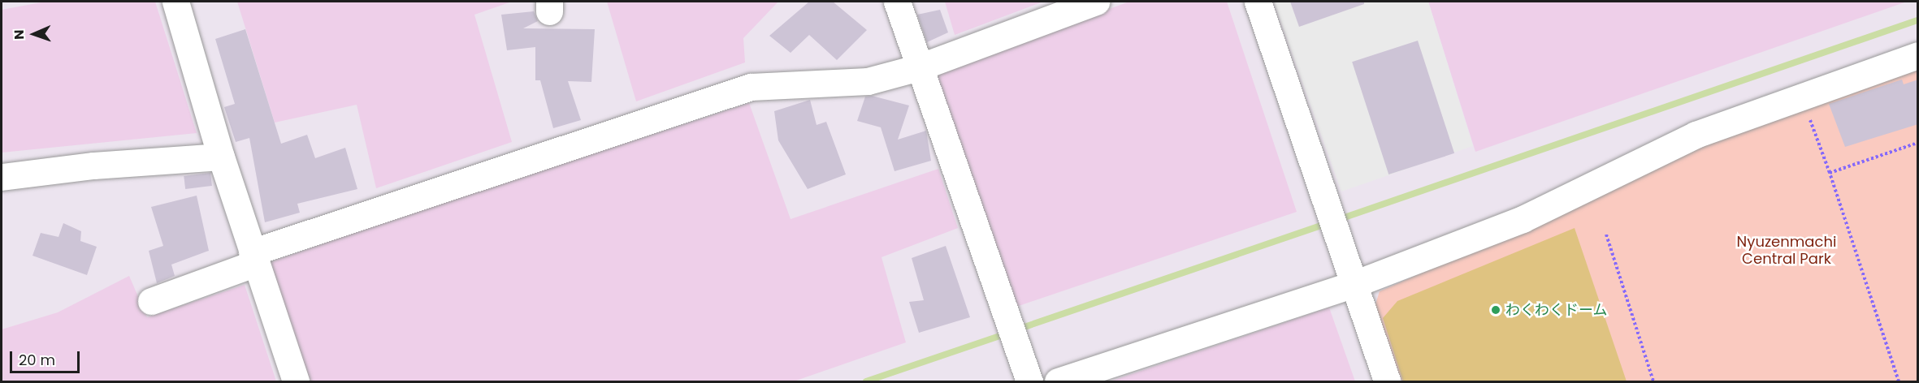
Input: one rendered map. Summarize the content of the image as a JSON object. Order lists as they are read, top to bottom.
{
  "parks": ["Nyuzenmachi Central Park"],
  "places": ["わくわくドーム"],
  "scale_bar": "20 m",
  "north": "left"
}
